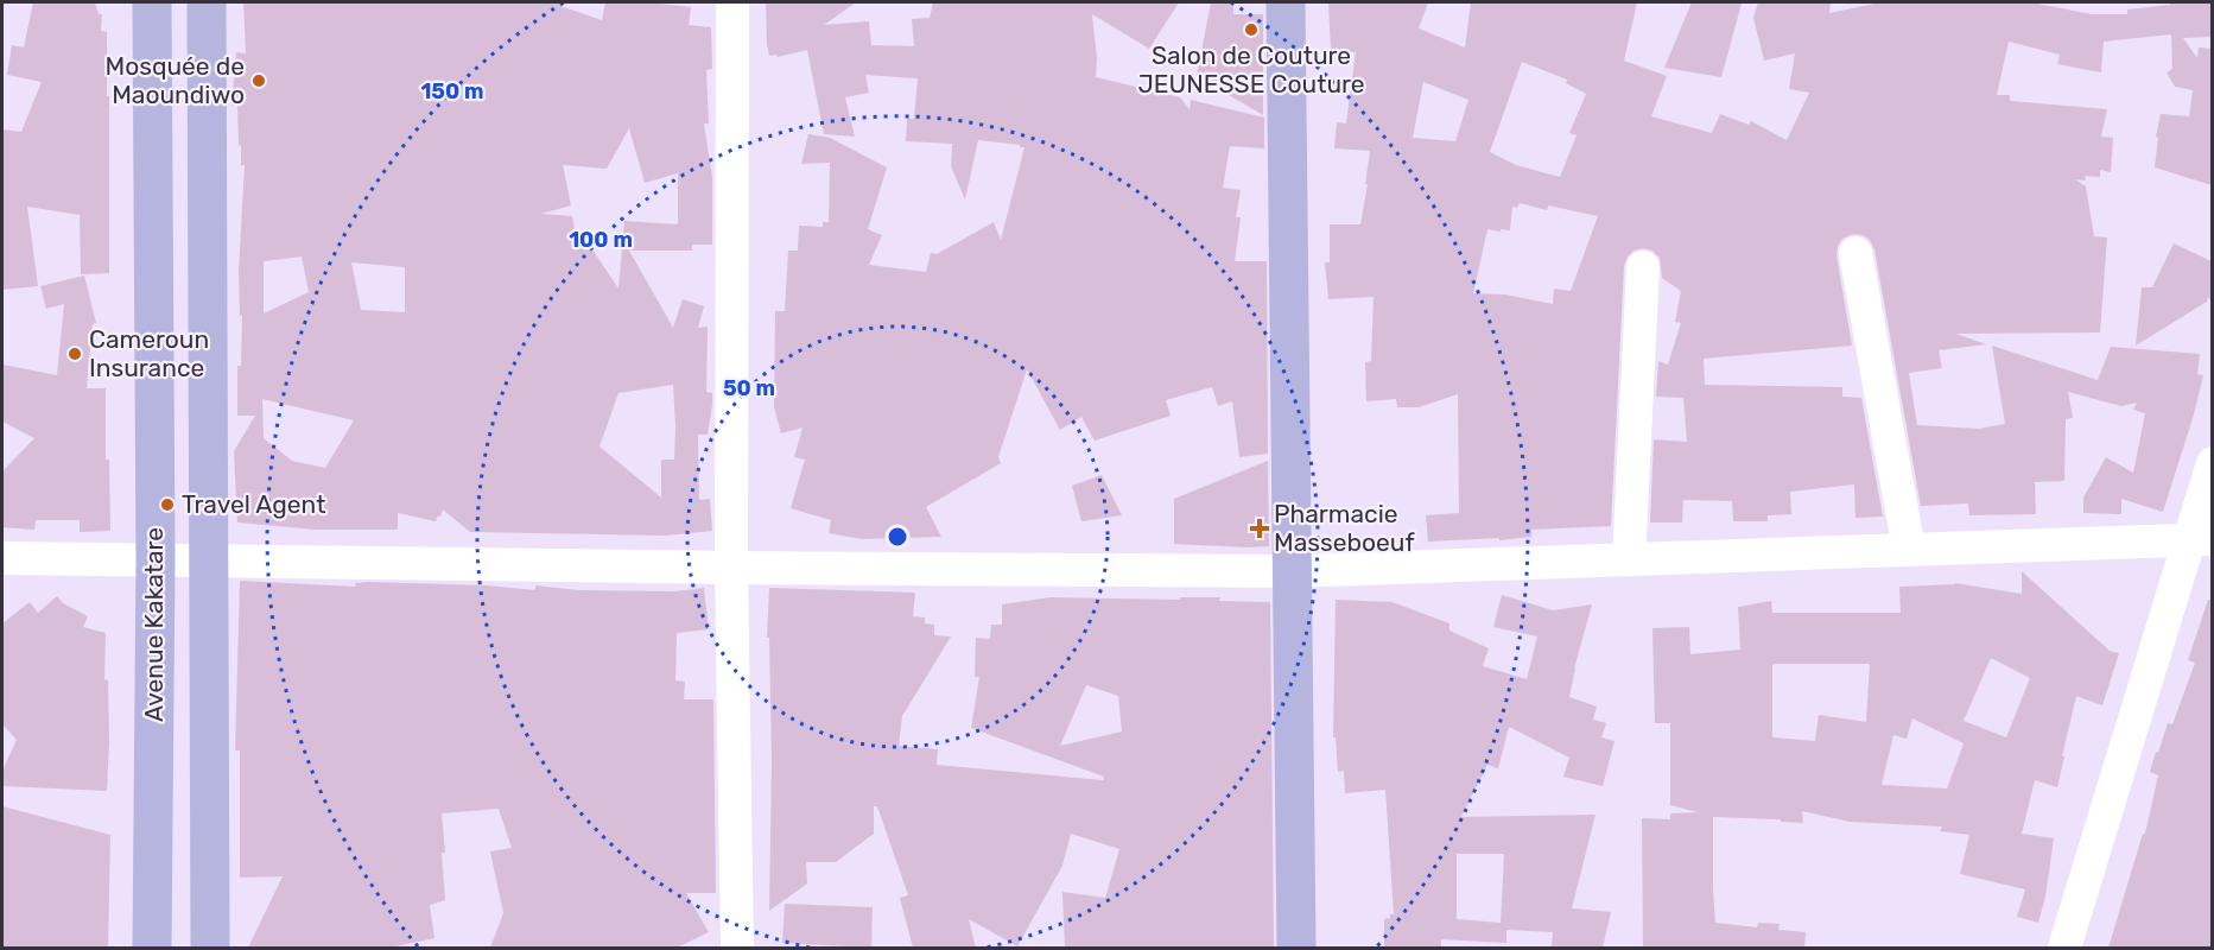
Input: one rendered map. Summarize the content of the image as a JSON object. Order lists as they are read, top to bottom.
{
  "streets": {
    "main road": ["Avenue Kakatare"]
  },
  "places": {
    "other": [
      "Salon de Couture JEUNESSE Couture",
      "Mosquée de Maoundiwo",
      "Cameroun Insurance",
      "Travel Agent"
    ],
    "health": ["Pharmacie Masseboeuf"]
  },
  "rings": ["150 m", "100 m", "50 m"]
}
